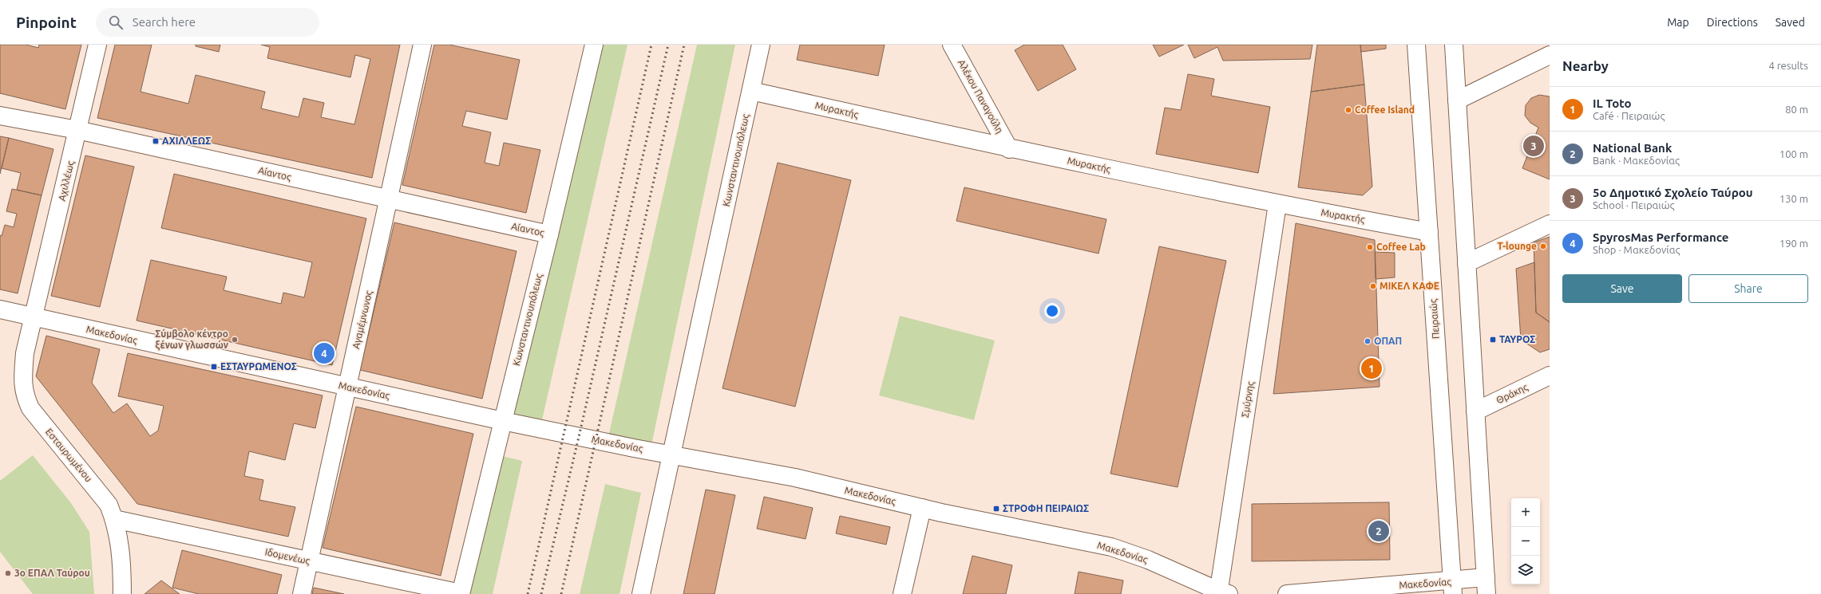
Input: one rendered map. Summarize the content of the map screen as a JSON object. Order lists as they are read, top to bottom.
{
  "streets": {
    "street": [
      "Αλέκου Παναγούλη",
      "Μυρακτής",
      "Κωνσταντινουπόλεως",
      "Αίαντος",
      "Αχιλλέως",
      "Πειραιώς",
      "Αγαμέμνωνος",
      "Μακεδονίας",
      "Θράκης",
      "Σμύρνης",
      "Εσταυρωμένου",
      "Ιδομενέως"
    ]
  },
  "crossings": [
    ["Αλέκου Παναγούλη", "Μυρακτής"],
    ["Μυρακτής", "Κωνσταντινουπόλεως"],
    ["Μυρακτής", "Πειραιώς"],
    ["Μυρακτής", "Σμύρνης"],
    ["Κωνσταντινουπόλεως", "Αίαντος"],
    ["Κωνσταντινουπόλεως", "Μακεδονίας"],
    ["Κωνσταντινουπόλεως", "Ιδομενέως"],
    ["Αίαντος", "Αχιλλέως"],
    ["Αίαντος", "Αγαμέμνωνος"],
    ["Αχιλλέως", "Μακεδονίας"],
    ["Αχιλλέως", "Εσταυρωμένου"],
    ["Πειραιώς", "Μακεδονίας"],
    ["Αγαμέμνωνος", "Μακεδονίας"],
    ["Αγαμέμνωνος", "Ιδομενέως"],
    ["Μακεδονίας", "Σμύρνης"],
    ["Μακεδονίας", "Εσταυρωμένου"],
    ["Εσταυρωμένου", "Ιδομενέως"]
  ],
  "places": {
    "other": [
      "Coffee Island",
      "T-lounge",
      "Coffee Lab",
      "ΜΙΚΕΛ ΚΑΦΕ",
      "Σύμβολο κέντρο ξένων γλωσσών",
      "ΟΠΑΠ",
      "3ο ΕΠΑΛ Ταύρου"
    ],
    "transit": [
      "ΑΧΙΛΛΕΩΣ",
      "ΤΑΥΡΟΣ",
      "ΕΣΤΑΥΡΩΜΕΝΟΣ",
      "ΣΤΡΟΦΗ ΠΕΙΡΑΙΩΣ"
    ]
  },
  "page": {
    "header": "Pinpoint",
    "search": "Search here",
    "nav": ["Map", "Directions", "Saved"],
    "heading": ["Nearby", "4 results"],
    "list": [
      {
        "mark": "1",
        "name": "IL Toto",
        "note": "Café · Πειραιώς",
        "value": "80 m"
      },
      {
        "mark": "2",
        "name": "National Bank",
        "note": "Bank · Μακεδονίας",
        "value": "100 m"
      },
      {
        "mark": "3",
        "name": "5ο Δημοτικό Σχολείο Ταύρου",
        "note": "School · Πειραιώς",
        "value": "130 m"
      },
      {
        "mark": "4",
        "name": "SpyrosMas Performance",
        "note": "Shop · Μακεδονίας",
        "value": "190 m"
      }
    ],
    "pins": [
      "3",
      "4",
      "1",
      "2"
    ],
    "buttons": ["Save", "Share"],
    "map_buttons": ["+", "−"]
  }
}
